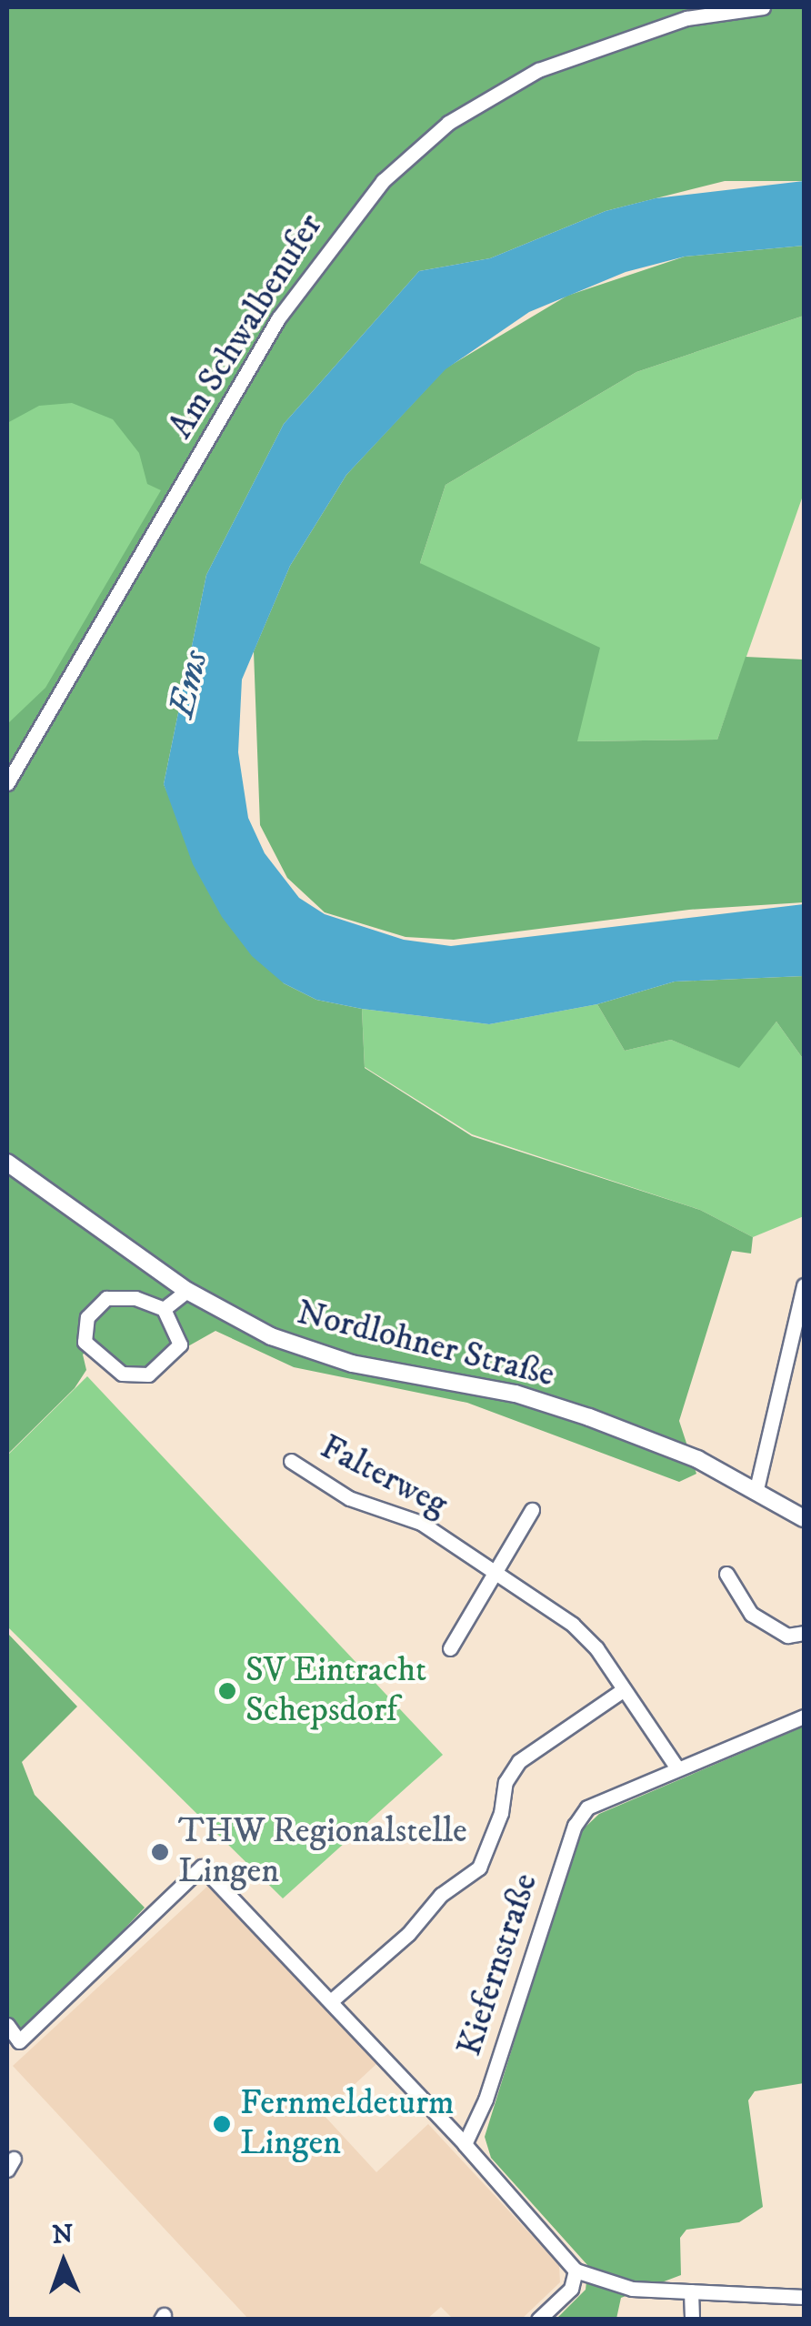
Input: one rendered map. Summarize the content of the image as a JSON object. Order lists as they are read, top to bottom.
{
  "streets": {
    "street": [
      "Am Schwalbenufer",
      "Nordlohner Straße",
      "Falterweg",
      "Kiefernstraße"
    ]
  },
  "crossings": [
    ["Falterweg", "Kiefernstraße"]
  ],
  "water": ["Ems"],
  "places": ["SV Eintracht Schepsdorf", "THW Regionalstelle Lingen", "Fernmeldeturm Lingen"],
  "north": "top"
}
